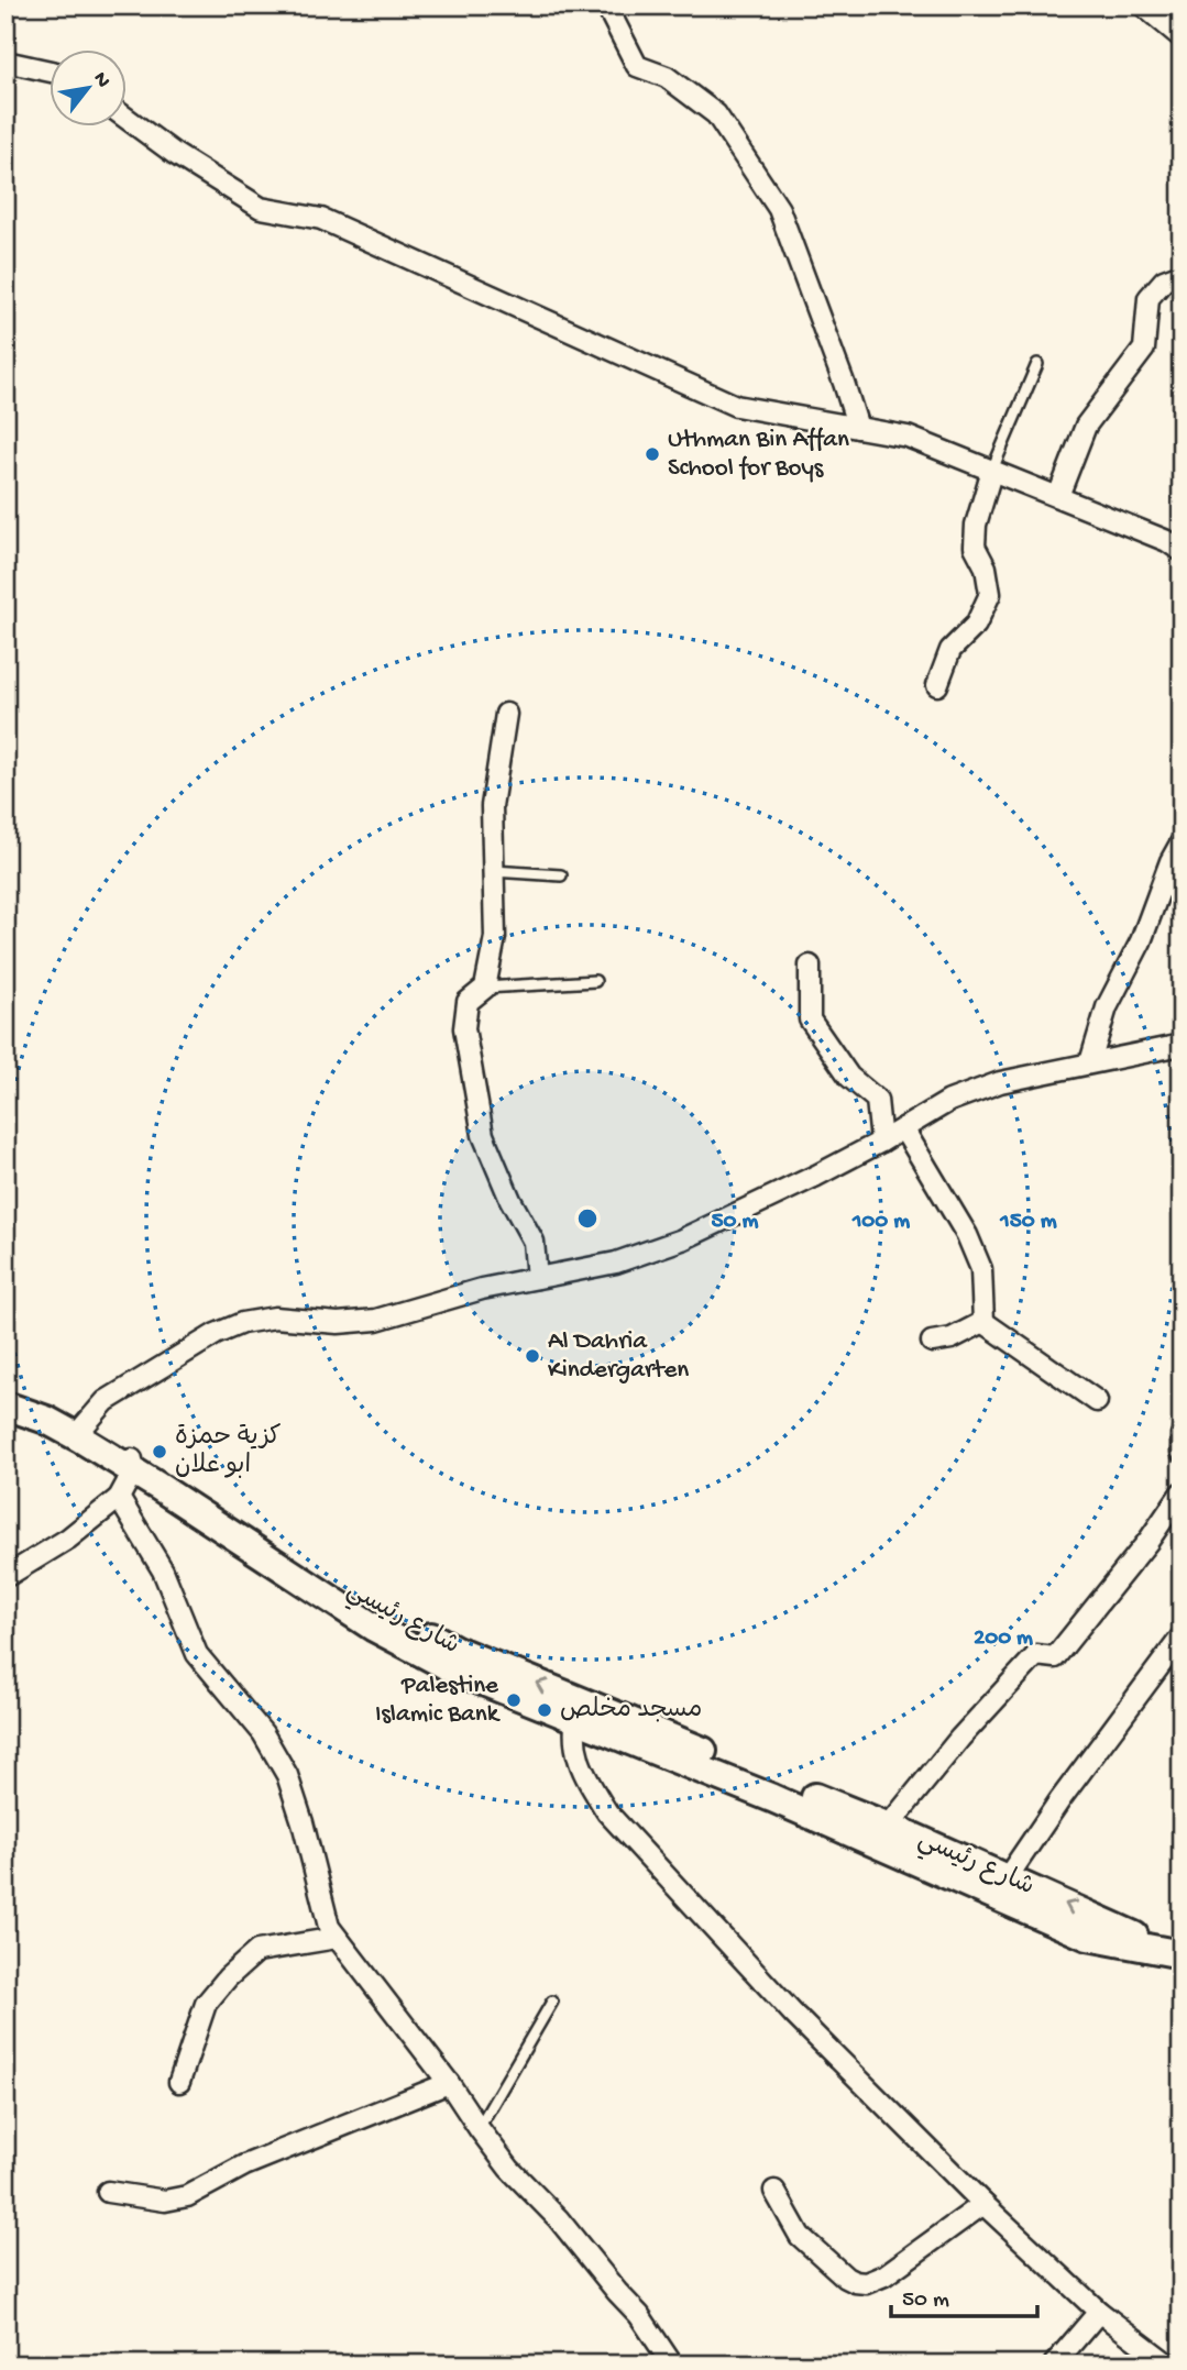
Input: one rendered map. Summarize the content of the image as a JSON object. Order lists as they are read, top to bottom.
{
  "streets": {
    "main road": ["شارع رئيسي"]
  },
  "places": [
    "Uthman Bin Affan School for Boys",
    "Al Dahria Kindergarten",
    "كزية حمزة ابو علان",
    "Palestine Islamic Bank",
    "مسجد مخلص"
  ],
  "scale_bar": "50 m",
  "north": "top right",
  "rings": [
    "50 m",
    "100 m",
    "150 m",
    "200 m"
  ]
}
